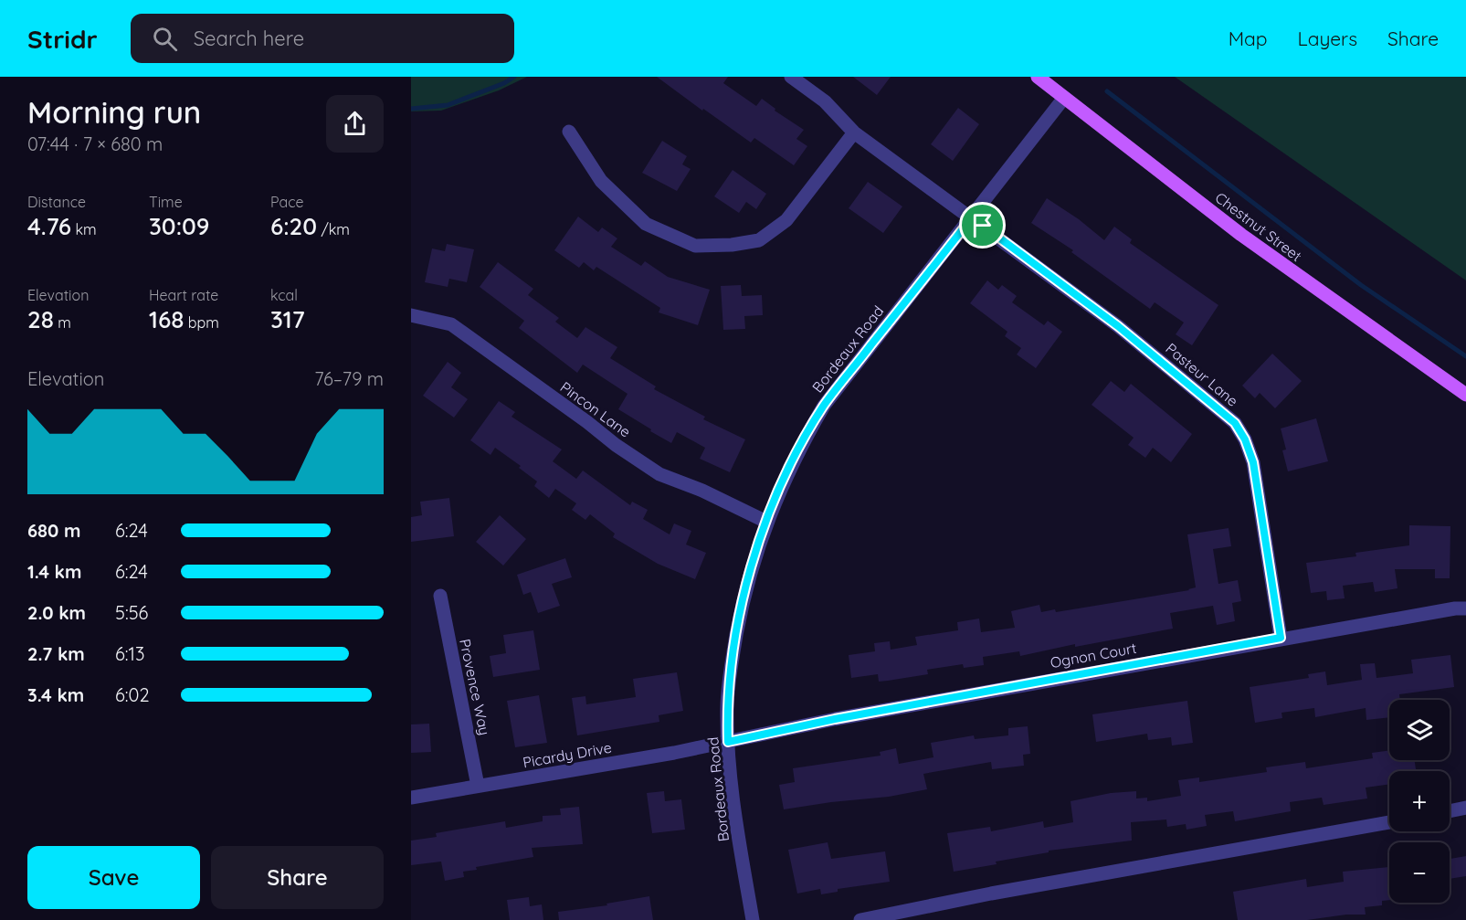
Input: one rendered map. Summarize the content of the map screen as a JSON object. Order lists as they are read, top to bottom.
{
  "streets": {
    "main road": ["Chestnut Street"],
    "street": [
      "Bordeaux Road",
      "Pasteur Lane",
      "Pincon Lane",
      "Ognon Court",
      "Provence Way",
      "Picardy Drive"
    ]
  },
  "crossings": [
    ["Chestnut Street", "Bordeaux Road"],
    ["Bordeaux Road", "Pasteur Lane"],
    ["Bordeaux Road", "Pincon Lane"],
    ["Bordeaux Road", "Ognon Court"],
    ["Bordeaux Road", "Picardy Drive"],
    ["Pasteur Lane", "Ognon Court"],
    ["Ognon Court", "Picardy Drive"],
    ["Provence Way", "Picardy Drive"]
  ],
  "page": {
    "header": "Stridr",
    "search": "Search here",
    "nav": ["Map", "Layers", "Share"],
    "heading": ["Morning run", "07:44 · 7 × 680 m"],
    "stats": [
      ["Distance", "4.76 km"],
      ["Time", "30:09"],
      ["Pace", "6:20 /km"],
      ["Elevation", "28 m"],
      ["Heart rate", "168 bpm"],
      ["kcal", "317"]
    ],
    "chart": ["Elevation", "76–79 m"],
    "list": [
      {
        "name": "680 m",
        "note": "6:24"
      },
      {
        "name": "1.4 km",
        "note": "6:24"
      },
      {
        "name": "2.0 km",
        "note": "5:56"
      },
      {
        "name": "2.7 km",
        "note": "6:13"
      },
      {
        "name": "3.4 km",
        "note": "6:02"
      }
    ],
    "map_buttons": ["+", "−"],
    "buttons": ["Save", "Share"]
  }
}
